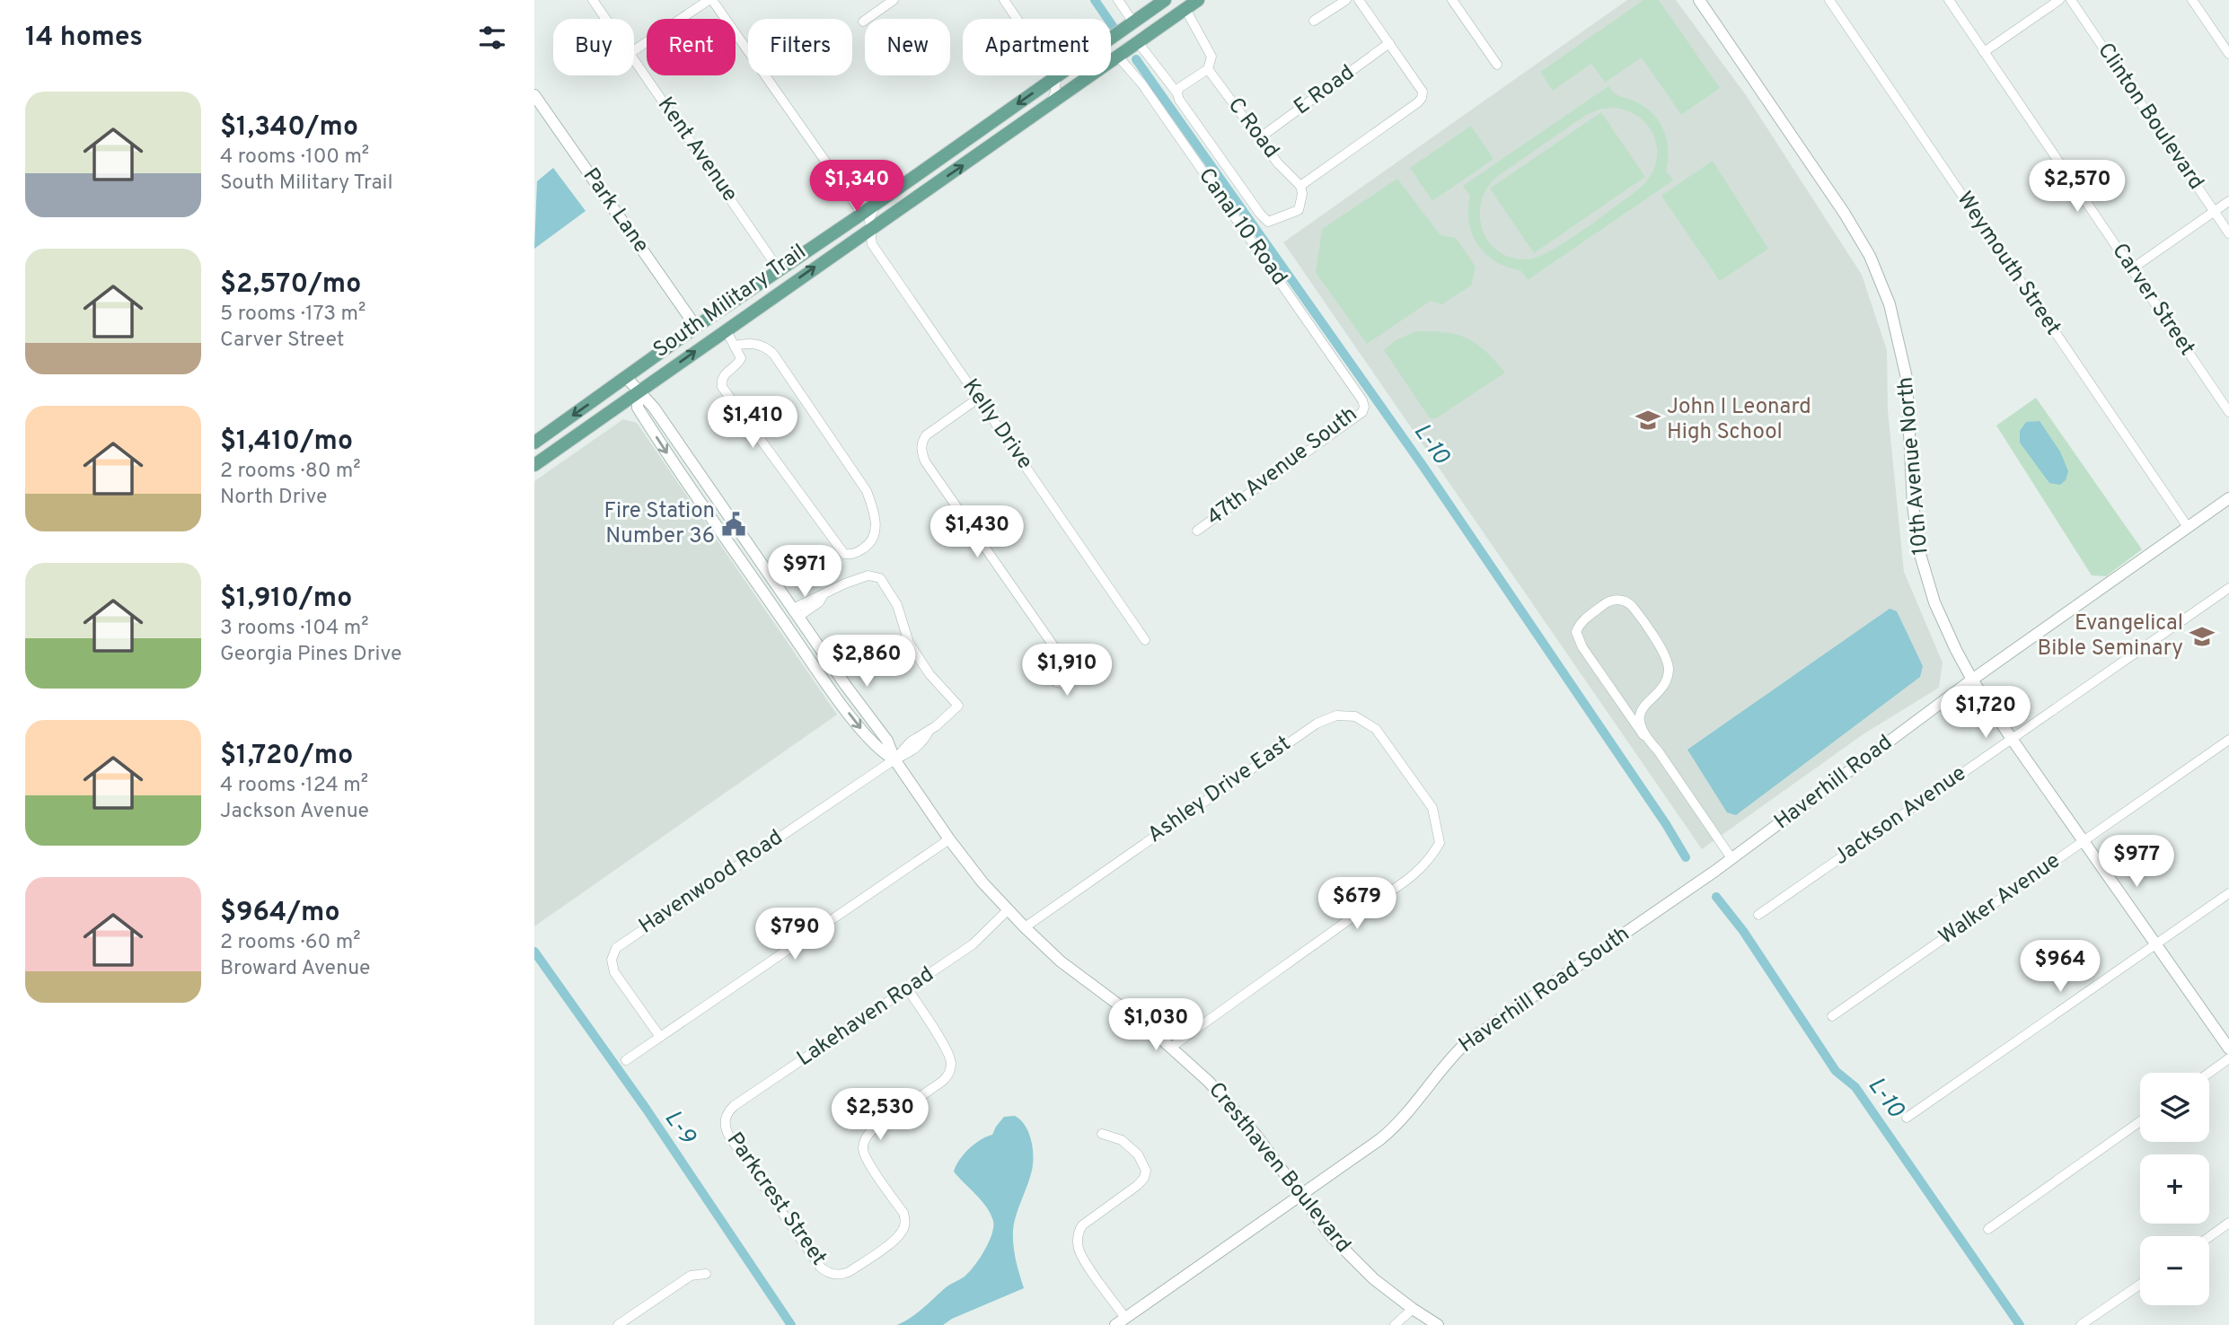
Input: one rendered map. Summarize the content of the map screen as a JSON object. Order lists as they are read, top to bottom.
{
  "streets": {
    "main road": ["South Military Trail"],
    "street": [
      "E Road",
      "Clinton Boulevard",
      "C Road",
      "Kent Avenue",
      "Park Lane",
      "Canal 10 Road",
      "Weymouth Street",
      "Carver Street",
      "Kelly Drive",
      "10th Avenue North",
      "47th Avenue South",
      "Haverhill Road",
      "Ashley Drive East",
      "Jackson Avenue",
      "Havenwood Road",
      "Walker Avenue",
      "Haverhill Road South",
      "Lakehaven Road",
      "Cresthaven Boulevard",
      "Parkcrest Street"
    ]
  },
  "crossings": [
    ["E Road", "C Road"],
    ["Kent Avenue", "South Military Trail"],
    ["Park Lane", "South Military Trail"],
    ["Canal 10 Road", "South Military Trail"],
    ["Canal 10 Road", "47th Avenue South"],
    ["Weymouth Street", "Haverhill Road"],
    ["South Military Trail", "Kelly Drive"],
    ["South Military Trail", "Cresthaven Boulevard"],
    ["10th Avenue North", "Haverhill Road"],
    ["10th Avenue North", "Jackson Avenue"],
    ["10th Avenue North", "Walker Avenue"],
    ["Haverhill Road", "Haverhill Road South"],
    ["Ashley Drive East", "Cresthaven Boulevard"],
    ["Havenwood Road", "Cresthaven Boulevard"],
    ["Haverhill Road South", "Cresthaven Boulevard"],
    ["Lakehaven Road", "Cresthaven Boulevard"],
    ["Lakehaven Road", "Parkcrest Street"]
  ],
  "water": ["L-10", "L-9"],
  "places": {
    "school or university": ["John I Leonard High School", "Evangelical Bible Seminary"],
    "public building": ["Fire Station Number 36"]
  },
  "page": {
    "heading": "14 homes",
    "chip": [
      "Buy",
      "Rent",
      "Filters",
      "New",
      "Apartment"
    ],
    "list": [
      {
        "name": "$1,340/mo",
        "note": "4 rooms · 100 m² · South Military Trail"
      },
      {
        "name": "$2,570/mo",
        "note": "5 rooms · 173 m² · Carver Street"
      },
      {
        "name": "$1,410/mo",
        "note": "2 rooms · 80 m² · North Drive"
      },
      {
        "name": "$1,910/mo",
        "note": "3 rooms · 104 m² · Georgia Pines Drive"
      },
      {
        "name": "$1,720/mo",
        "note": "4 rooms · 124 m² · Jackson Avenue"
      },
      {
        "name": "$964/mo",
        "note": "2 rooms · 60 m² · Broward Avenue"
      }
    ],
    "price": [
      "$1,340",
      "$2,570",
      "$1,410",
      "$1,430",
      "$971",
      "$2,860",
      "$1,910",
      "$1,720",
      "$977",
      "$679",
      "$790",
      "$964",
      "$1,030",
      "$2,530"
    ],
    "map_buttons": ["+", "−"]
  }
}
